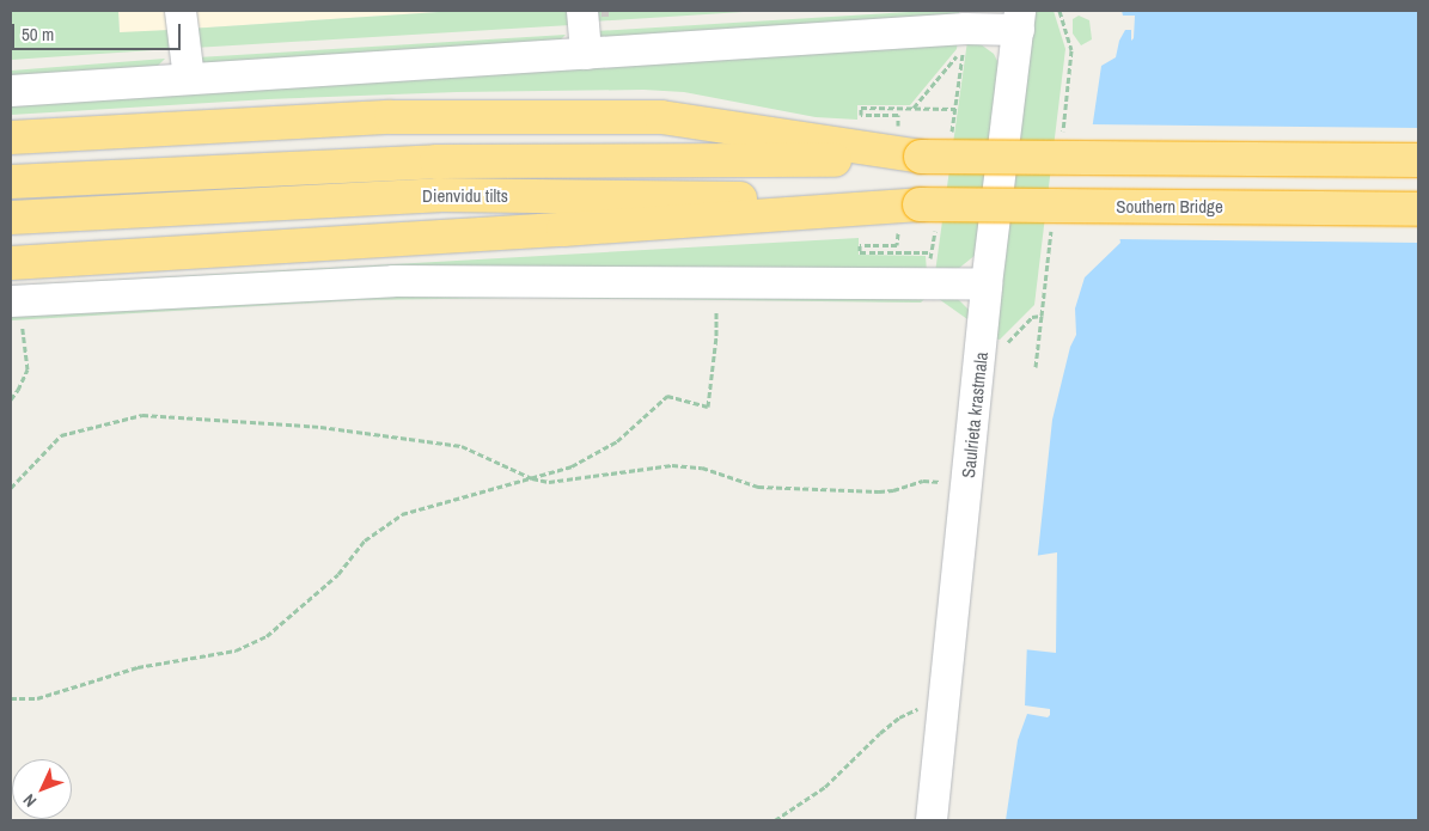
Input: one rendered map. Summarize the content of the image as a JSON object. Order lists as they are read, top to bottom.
{
  "streets": {
    "highway": ["Dienvidu tilts", "Southern Bridge"],
    "street": ["Saulrieta krastmala"]
  },
  "crossings": [
    ["Dienvidu tilts", "Southern Bridge"]
  ],
  "scale_bar": "50 m",
  "north": "bottom left"
}
